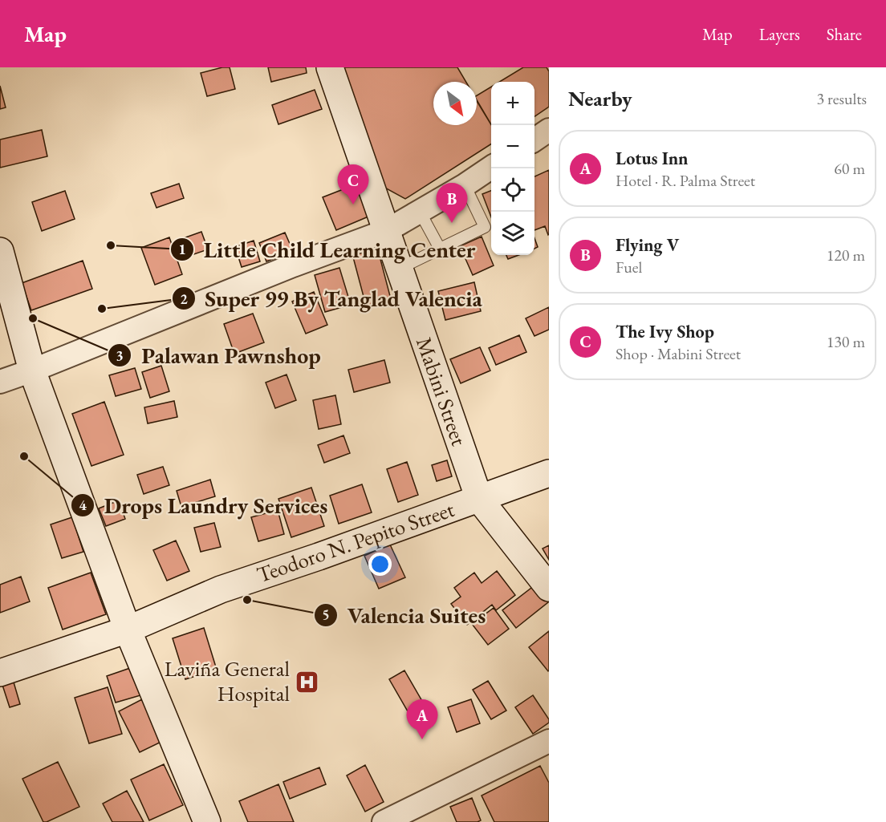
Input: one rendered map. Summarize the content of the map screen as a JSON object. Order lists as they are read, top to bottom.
{
  "streets": {
    "street": ["Mabini Street", "Teodoro N. Pepito Street"]
  },
  "crossings": [
    ["Mabini Street", "Teodoro N. Pepito Street"]
  ],
  "places": {
    "other": [
      "Little Child Learning Center",
      "Super 99 By Tanglad Valencia",
      "Palawan Pawnshop",
      "Drops Laundry Services",
      "Valencia Suites"
    ],
    "hospital": ["Laviña General Hospital"]
  },
  "north": "bottom right",
  "page": {
    "header": "Map",
    "nav": ["Map", "Layers", "Share"],
    "heading": ["Nearby", "3 results"],
    "map_buttons": ["+", "−"],
    "list": [
      {
        "mark": "A",
        "name": "Lotus Inn",
        "note": "Hotel · R. Palma Street",
        "value": "60 m"
      },
      {
        "mark": "B",
        "name": "Flying V",
        "note": "Fuel",
        "value": "120 m"
      },
      {
        "mark": "C",
        "name": "The Ivy Shop",
        "note": "Shop · Mabini Street",
        "value": "130 m"
      }
    ],
    "pins": ["C", "B", "A"]
  }
}
